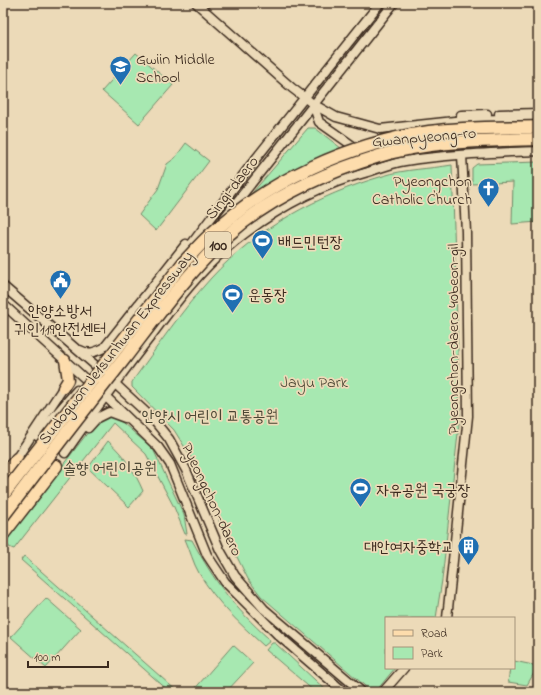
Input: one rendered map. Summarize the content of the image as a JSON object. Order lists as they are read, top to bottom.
{
  "streets": {
    "highway": ["100", "Sudogwon Je1sunhwan Expressway"],
    "street": [
      "Gwanpyeong-ro",
      "Singi-daero",
      "Pyeongchon-daero 40beon-gil",
      "Pyeongchon-daero"
    ]
  },
  "crossings": [
    ["Gwanpyeong-ro", "Singi-daero"],
    ["Singi-daero", "Pyeongchon-daero"]
  ],
  "parks": ["Jayu Park", "안양시 어린이 교통공원", "솔향 어린이공원"],
  "places": {
    "school or university": ["Gwiin Middle School"],
    "church": ["Pyeongchon Catholic Church"],
    "sports": ["배드민턴장", "운동장", "자유공원 국궁장"],
    "public building": ["안양소방서 귀인119안전센터"],
    "building": ["대안여자중학교"]
  },
  "legend": ["Road", "Park"],
  "scale_bar": "100 m"
}
